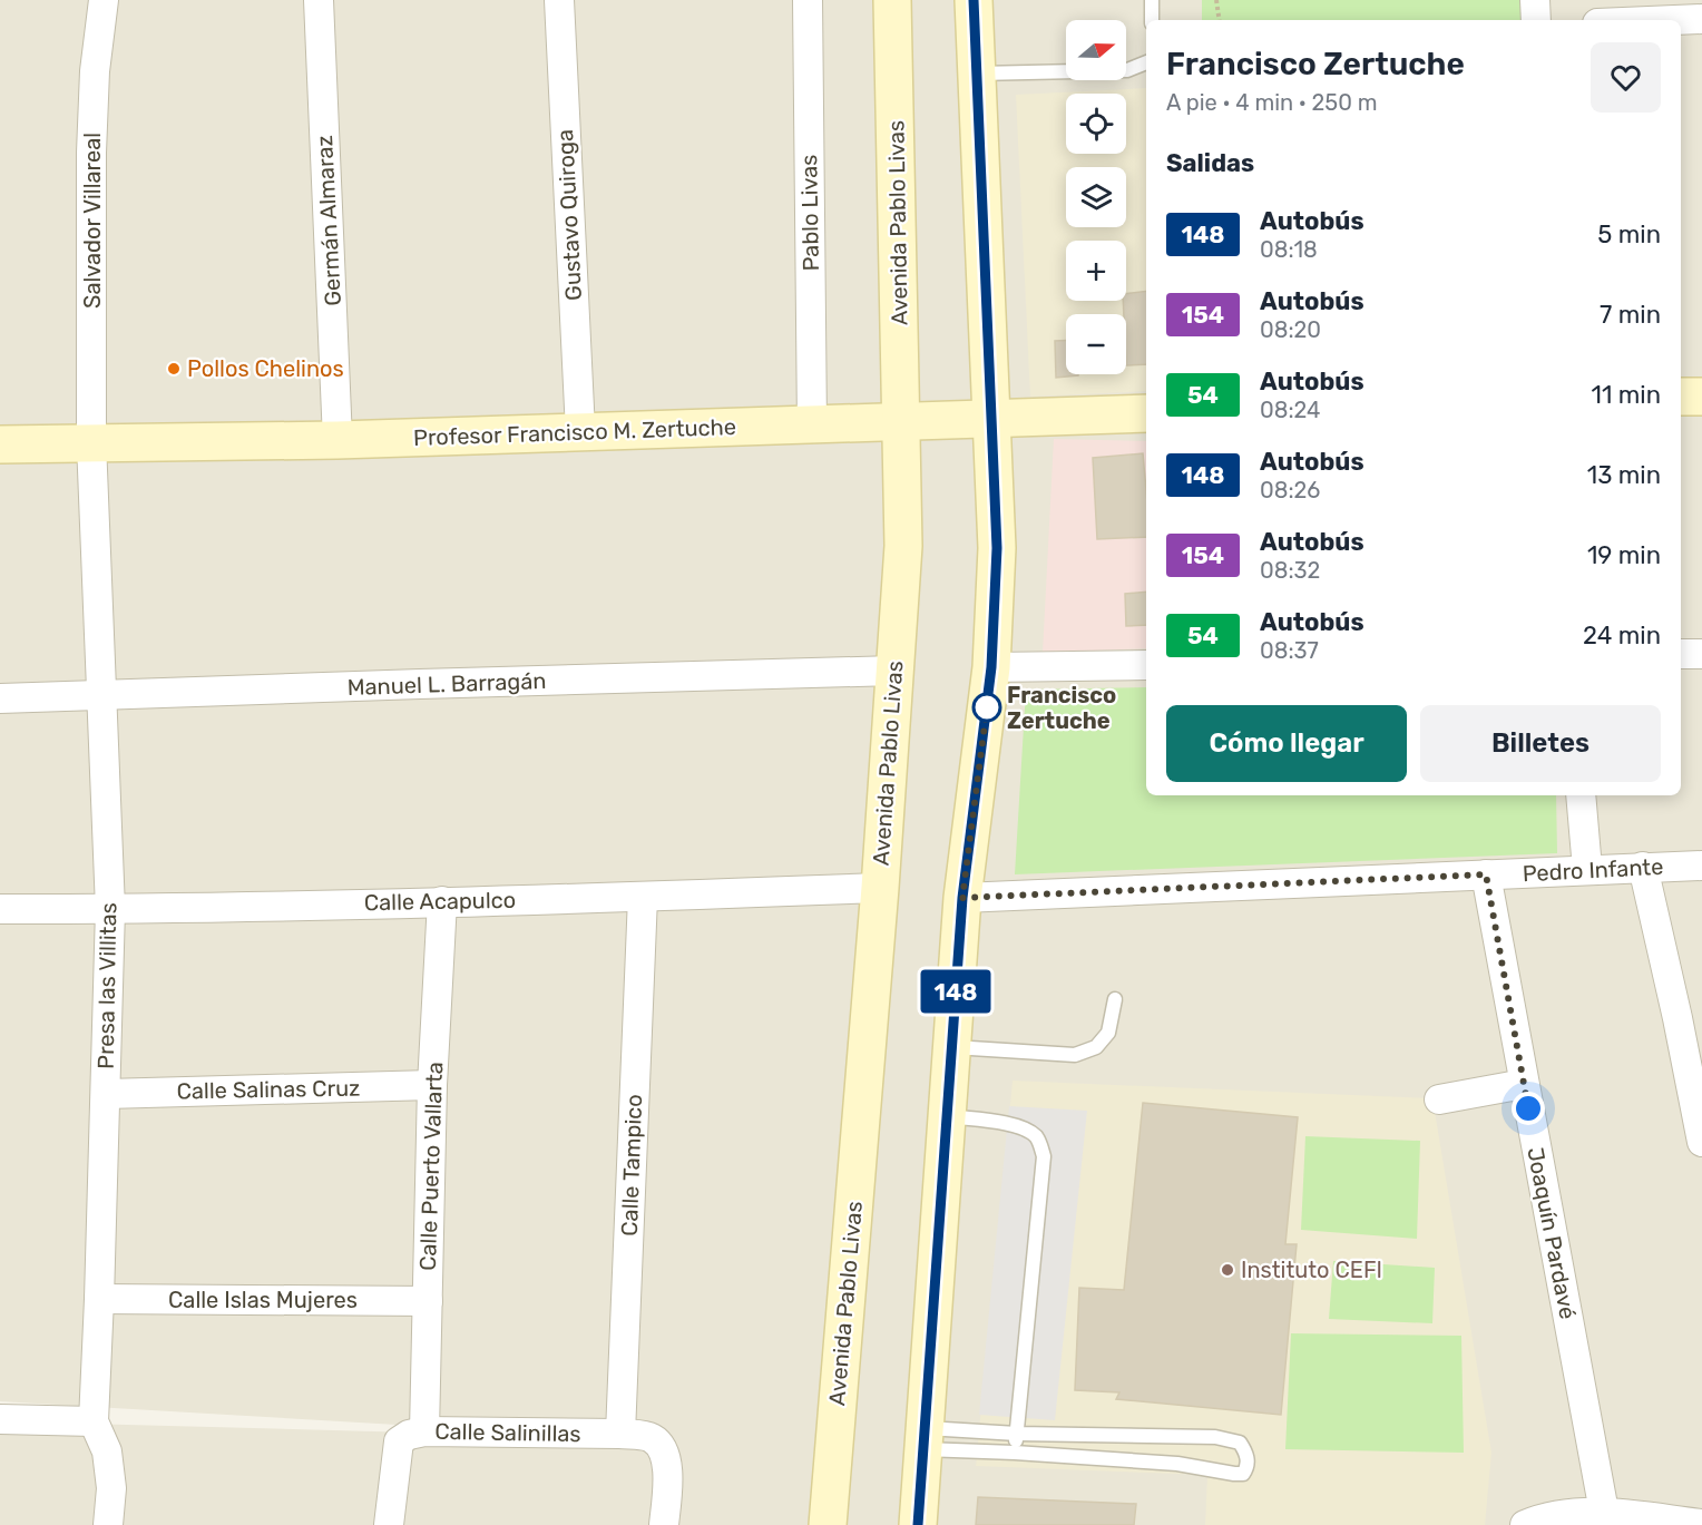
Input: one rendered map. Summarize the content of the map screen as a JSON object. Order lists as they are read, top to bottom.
{
  "streets": {
    "main road": ["Avenida Pablo Livas", "Profesor Francisco M. Zertuche"],
    "street": [
      "Pablo Livas",
      "Gustavo Quiroga",
      "Salvador Villareal",
      "Germán Almaraz",
      "Manuel L. Barragán",
      "Pedro Infante",
      "Calle Acapulco",
      "Presa las Villitas",
      "Calle Salinas Cruz",
      "Calle Tampico",
      "Calle Puerto Vallarta",
      "Joaquín Pardavé",
      "Calle Islas Mujeres",
      "Calle Salinillas"
    ]
  },
  "crossings": [
    ["Pablo Livas", "Profesor Francisco M. Zertuche"],
    ["Gustavo Quiroga", "Profesor Francisco M. Zertuche"],
    ["Salvador Villareal", "Profesor Francisco M. Zertuche"],
    ["Salvador Villareal", "Presa las Villitas"],
    ["Germán Almaraz", "Profesor Francisco M. Zertuche"],
    ["Avenida Pablo Livas", "Profesor Francisco M. Zertuche"],
    ["Avenida Pablo Livas", "Manuel L. Barragán"],
    ["Avenida Pablo Livas", "Calle Acapulco"],
    ["Profesor Francisco M. Zertuche", "Presa las Villitas"],
    ["Manuel L. Barragán", "Presa las Villitas"],
    ["Pedro Infante", "Joaquín Pardavé"],
    ["Calle Acapulco", "Presa las Villitas"],
    ["Calle Acapulco", "Calle Tampico"],
    ["Calle Acapulco", "Calle Puerto Vallarta"],
    ["Presa las Villitas", "Calle Salinas Cruz"],
    ["Presa las Villitas", "Calle Islas Mujeres"],
    ["Calle Salinas Cruz", "Calle Puerto Vallarta"],
    ["Calle Tampico", "Calle Salinillas"],
    ["Calle Puerto Vallarta", "Calle Islas Mujeres"],
    ["Calle Puerto Vallarta", "Calle Salinillas"]
  ],
  "places": ["Pollos Chelinos", "Francisco Zertuche", "Instituto CEFI"],
  "lines": ["bus line 148"],
  "north": "right",
  "page": {
    "on_map": "148",
    "map_buttons": ["+", "−"],
    "heading": [
      ["Francisco Zertuche", "A pie · 4 min · 250 m"],
      "Salidas"
    ],
    "list": [
      {
        "mark": "148",
        "name": "Autobús",
        "note": "08:18",
        "value": "5 min"
      },
      {
        "mark": "154",
        "name": "Autobús",
        "note": "08:20",
        "value": "7 min"
      },
      {
        "mark": "54",
        "name": "Autobús",
        "note": "08:24",
        "value": "11 min"
      },
      {
        "mark": "148",
        "name": "Autobús",
        "note": "08:26",
        "value": "13 min"
      },
      {
        "mark": "154",
        "name": "Autobús",
        "note": "08:32",
        "value": "19 min"
      },
      {
        "mark": "54",
        "name": "Autobús",
        "note": "08:37",
        "value": "24 min"
      }
    ],
    "buttons": ["Cómo llegar", "Billetes"]
  }
}
